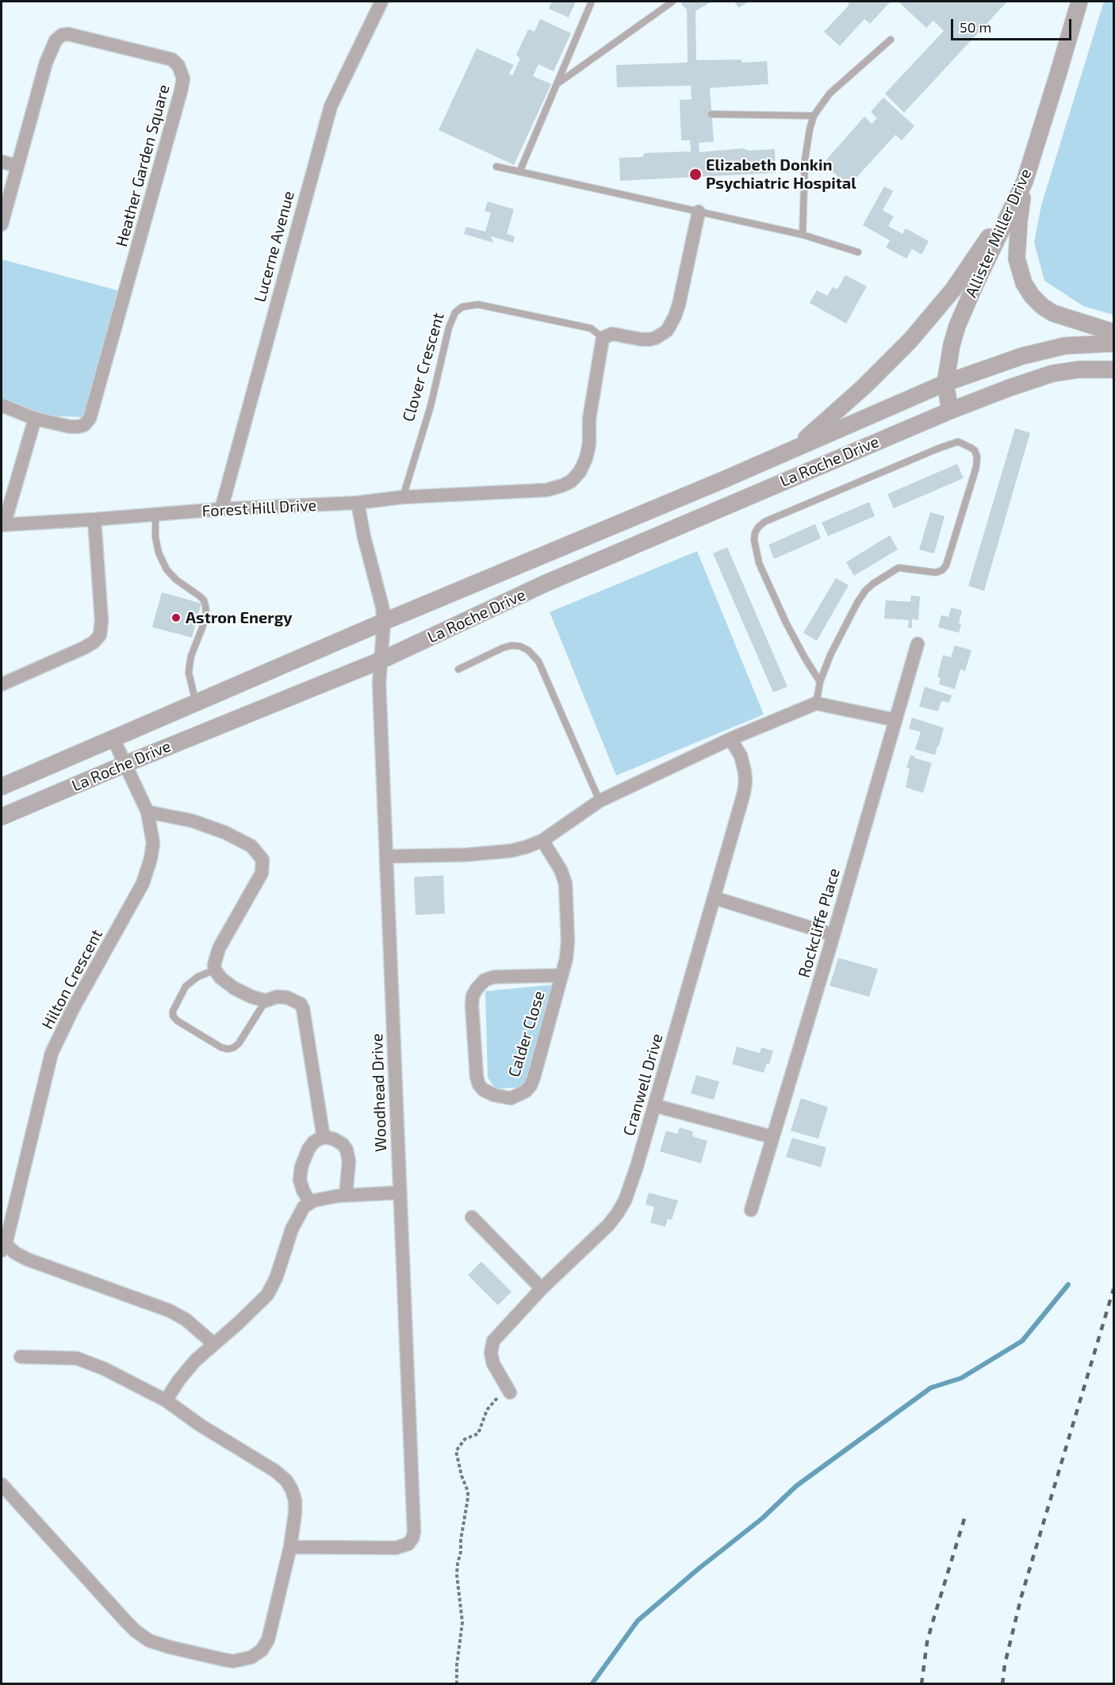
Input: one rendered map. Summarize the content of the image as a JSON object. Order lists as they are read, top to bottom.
{
  "streets": {
    "street": [
      "Heather Garden Square",
      "Allister Miller Drive",
      "Lucerne Avenue",
      "La Roche Drive",
      "Forest Hill Drive",
      "Rockcliffe Place",
      "Hilton Crescent",
      "Calder Close",
      "Cranwell Drive",
      "Woodhead Drive"
    ],
    "lane": ["Clover Crescent"]
  },
  "crossings": [
    ["Allister Miller Drive", "La Roche Drive"],
    ["Lucerne Avenue", "Forest Hill Drive"],
    ["La Roche Drive", "Hilton Crescent"],
    ["La Roche Drive", "Woodhead Drive"]
  ],
  "places": ["Elizabeth Donkin Psychiatric Hospital", "Astron Energy"],
  "scale_bar": "50 m"
}
